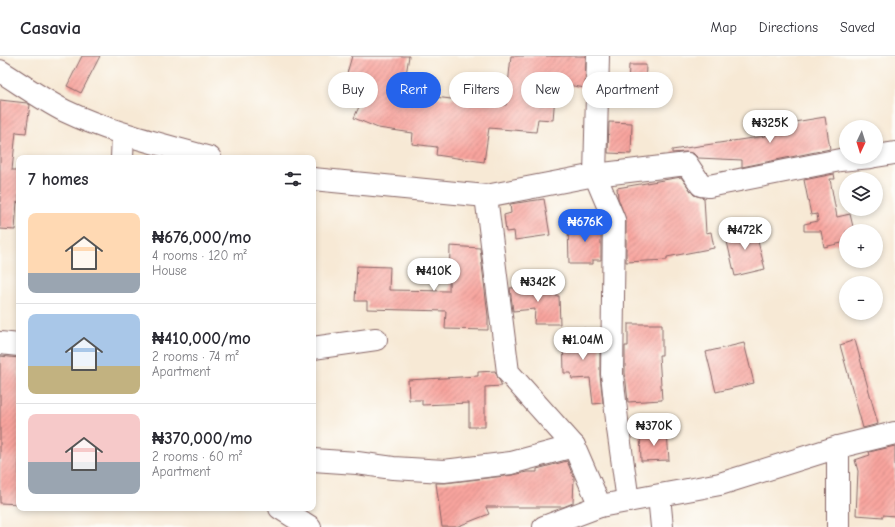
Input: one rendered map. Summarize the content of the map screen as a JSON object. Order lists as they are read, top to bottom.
{
  "north": "bottom",
  "page": {
    "header": "Casavia",
    "nav": ["Map", "Directions", "Saved"],
    "chip": [
      "Buy",
      "Rent",
      "Filters",
      "New",
      "Apartment"
    ],
    "price": [
      "₦325K",
      "₦676K",
      "₦472K",
      "₦410K",
      "₦342K",
      "₦1.04M",
      "₦370K"
    ],
    "map_buttons": ["+", "−"],
    "heading": "7 homes",
    "list": [
      {
        "name": "₦676,000/mo",
        "note": "4 rooms · 120 m² · House"
      },
      {
        "name": "₦410,000/mo",
        "note": "2 rooms · 74 m² · Apartment"
      },
      {
        "name": "₦370,000/mo",
        "note": "2 rooms · 60 m² · Apartment"
      }
    ]
  }
}
